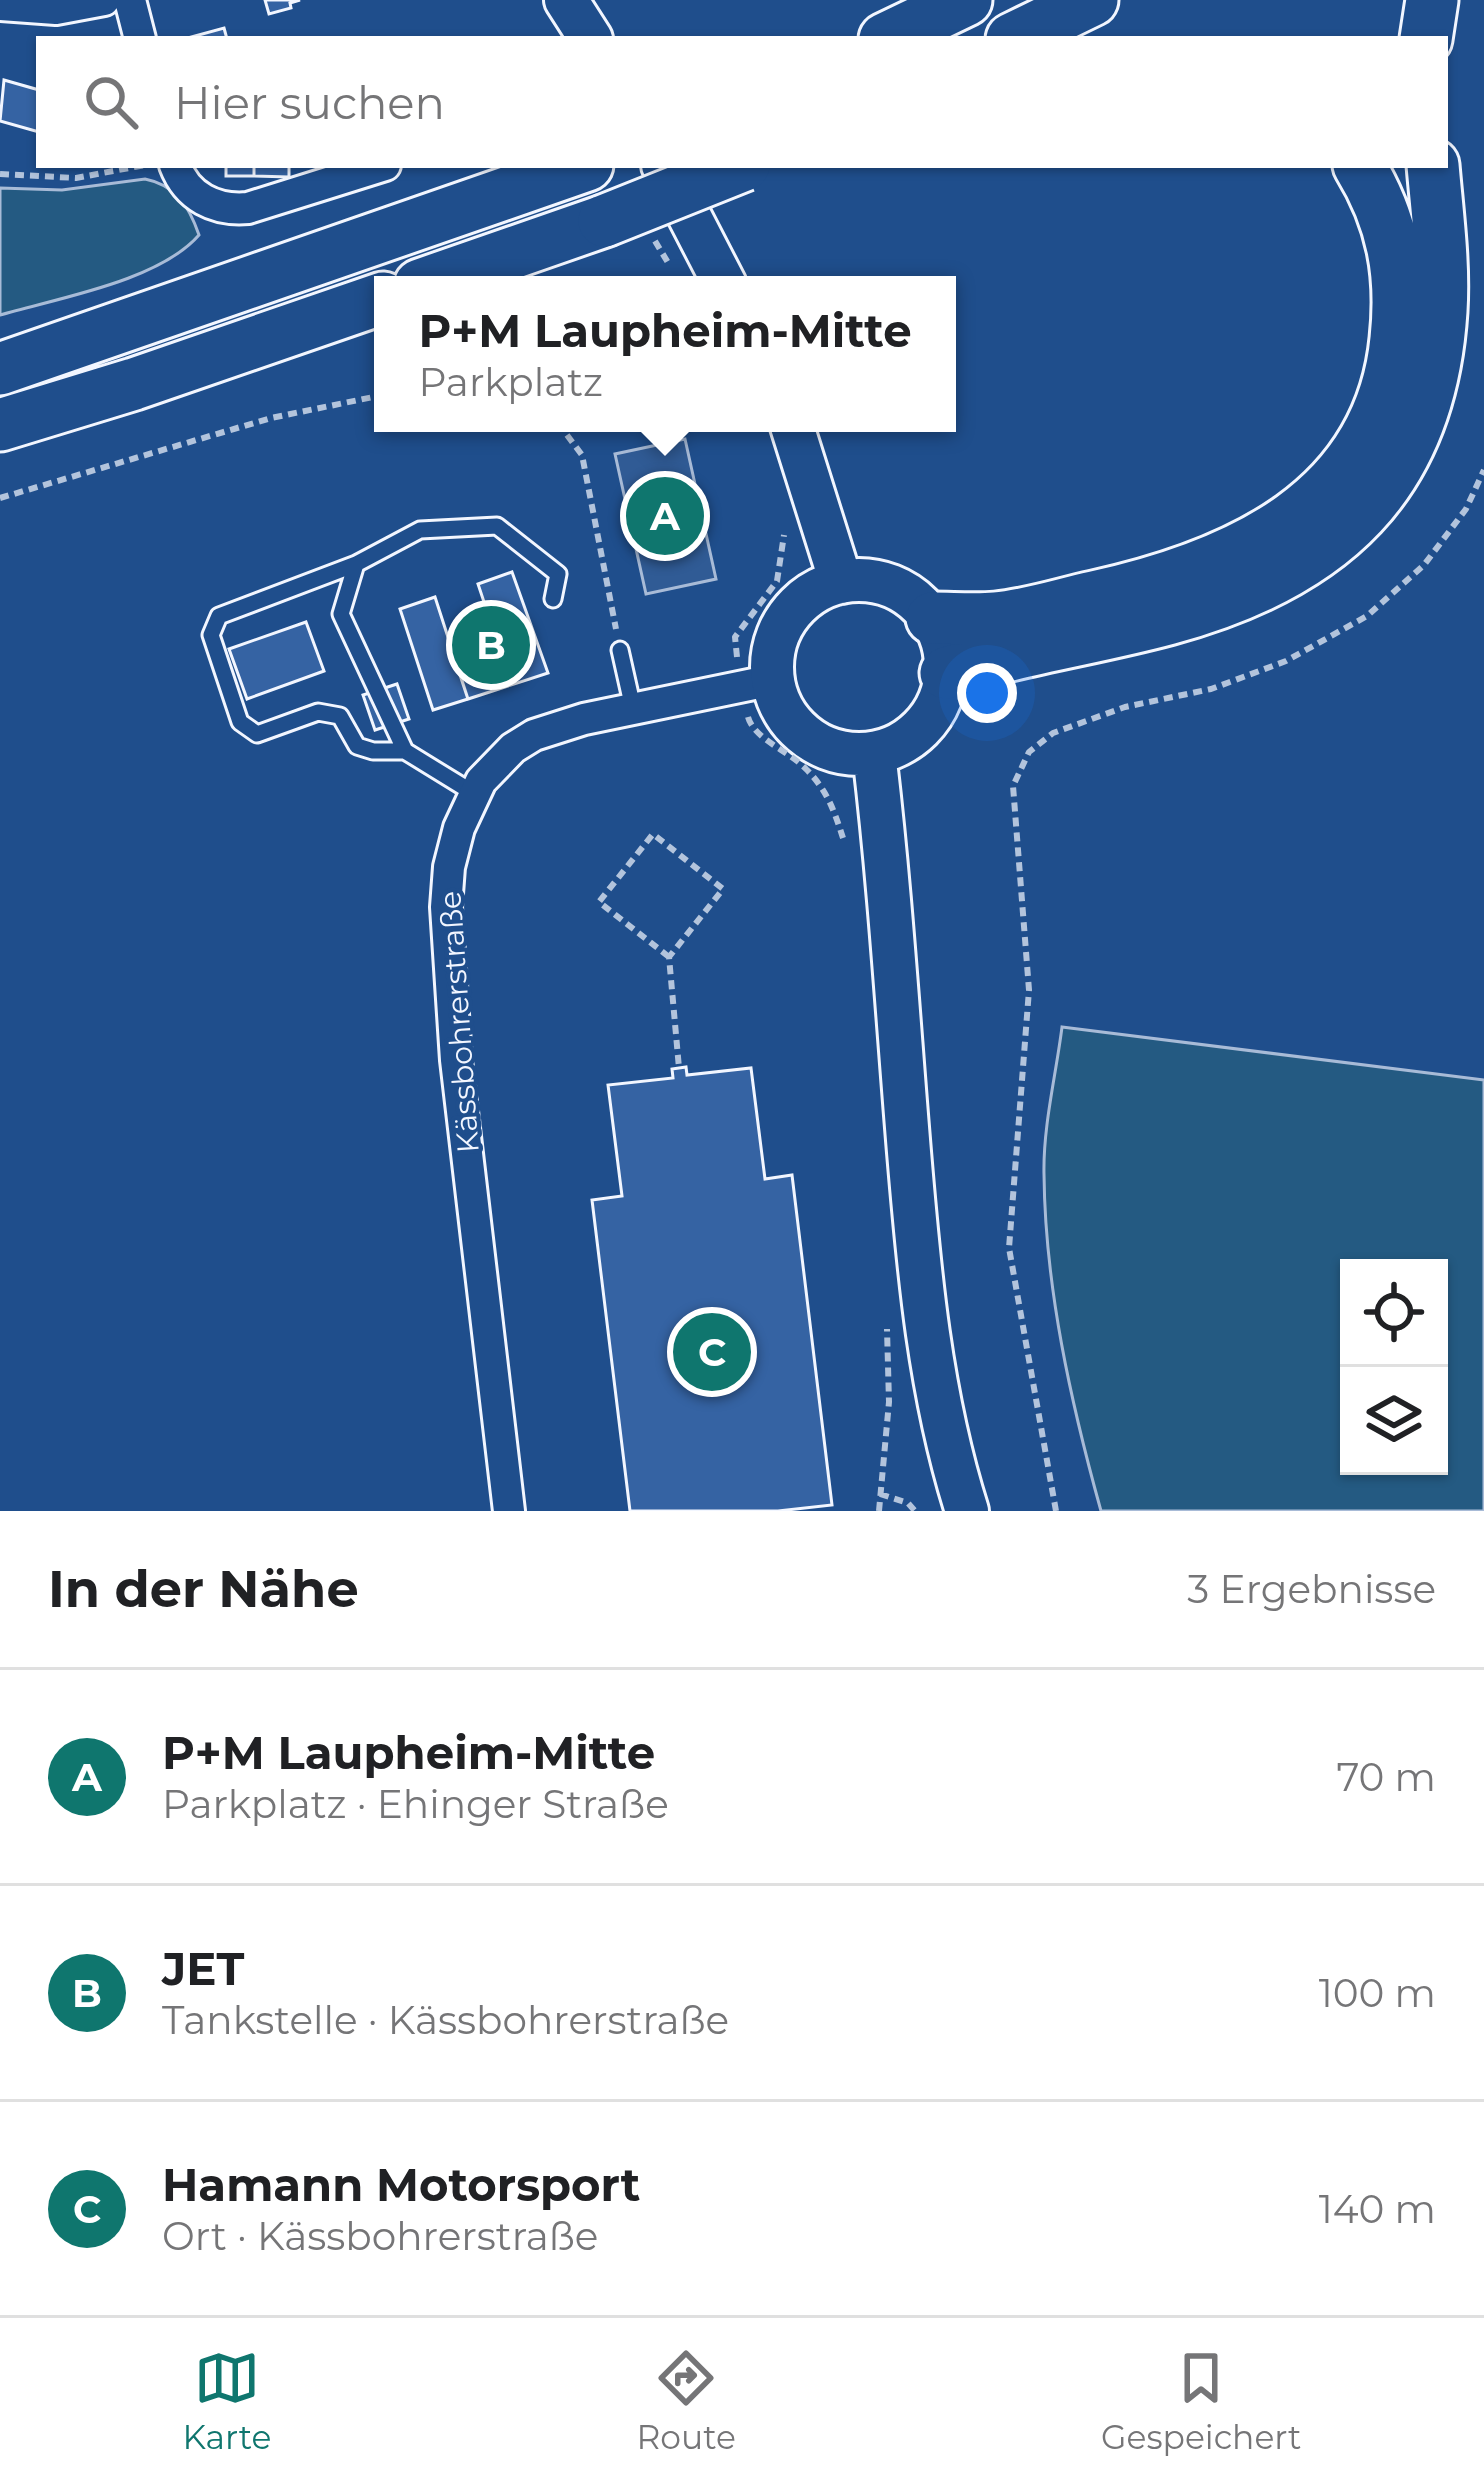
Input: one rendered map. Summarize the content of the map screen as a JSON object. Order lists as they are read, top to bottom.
{
  "streets": {
    "street": ["Kässbohrerstraße"]
  },
  "page": {
    "search": "Hier suchen",
    "popup": ["P+M Laupheim-Mitte", "Parkplatz"],
    "pins": ["A", "B", "C"],
    "heading": ["In der Nähe", "3 Ergebnisse"],
    "list": [
      {
        "mark": "A",
        "name": "P+M Laupheim-Mitte",
        "note": "Parkplatz · Ehinger Straße",
        "value": "70 m"
      },
      {
        "mark": "B",
        "name": "JET",
        "note": "Tankstelle · Kässbohrerstraße",
        "value": "100 m"
      },
      {
        "mark": "C",
        "name": "Hamann Motorsport",
        "note": "Ort · Kässbohrerstraße",
        "value": "140 m"
      }
    ],
    "nav": ["Karte", "Route", "Gespeichert"]
  }
}
